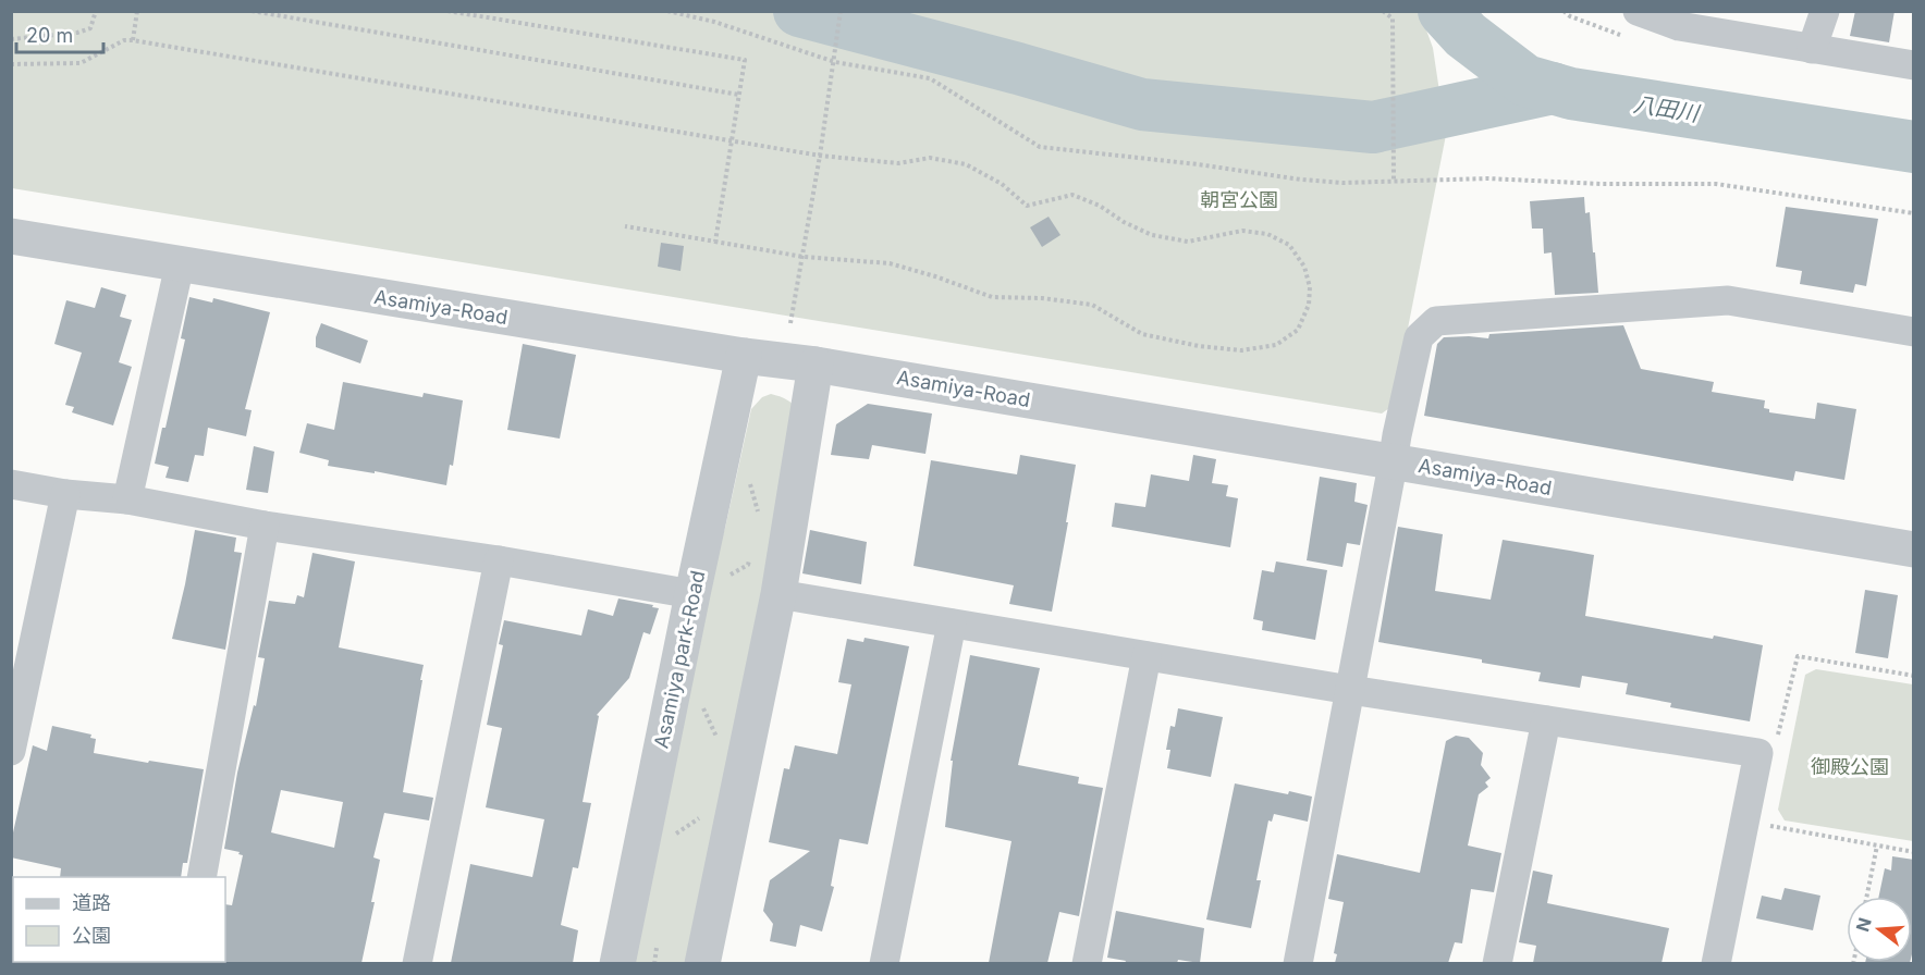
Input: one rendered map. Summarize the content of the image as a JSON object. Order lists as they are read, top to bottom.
{
  "streets": {
    "street": ["Asamiya-Road", "Asamiya park-Road"]
  },
  "crossings": [
    ["Asamiya-Road", "Asamiya park-Road"]
  ],
  "water": ["八田川"],
  "parks": ["朝宮公園", "御殿公園"],
  "legend": ["道路", "公園"],
  "scale_bar": "20 m",
  "north": "left"
}
